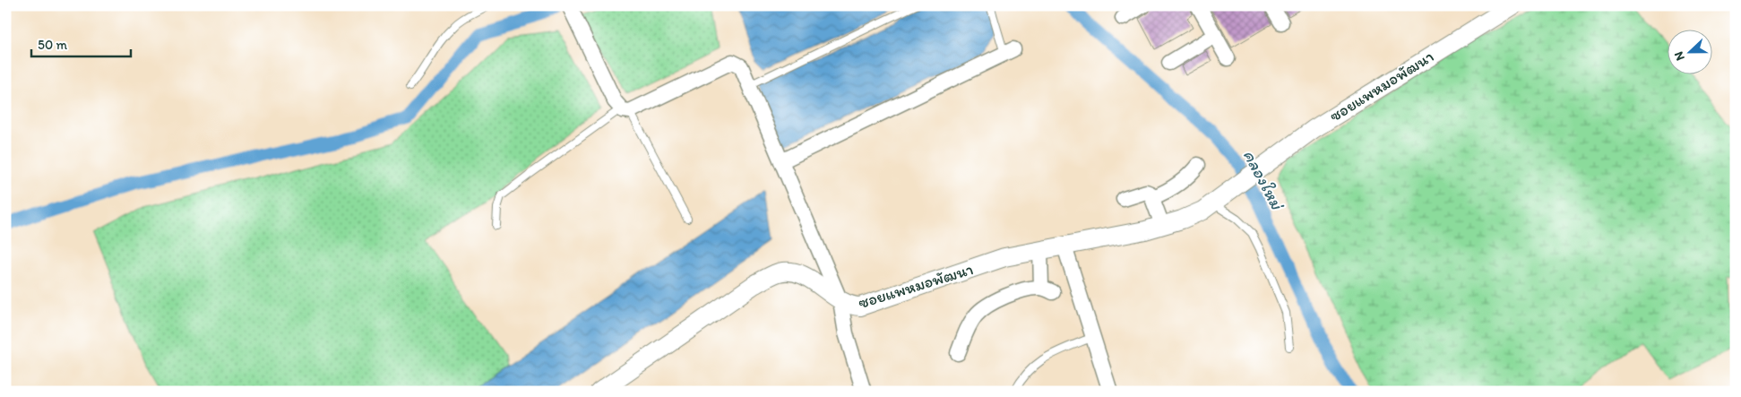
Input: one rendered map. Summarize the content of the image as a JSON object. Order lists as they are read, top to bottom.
{
  "streets": {
    "street": ["ซอยแพหมอพัฒนา"]
  },
  "water": ["คลองใหม่"],
  "scale_bar": "50 m",
  "north": "left"
}
